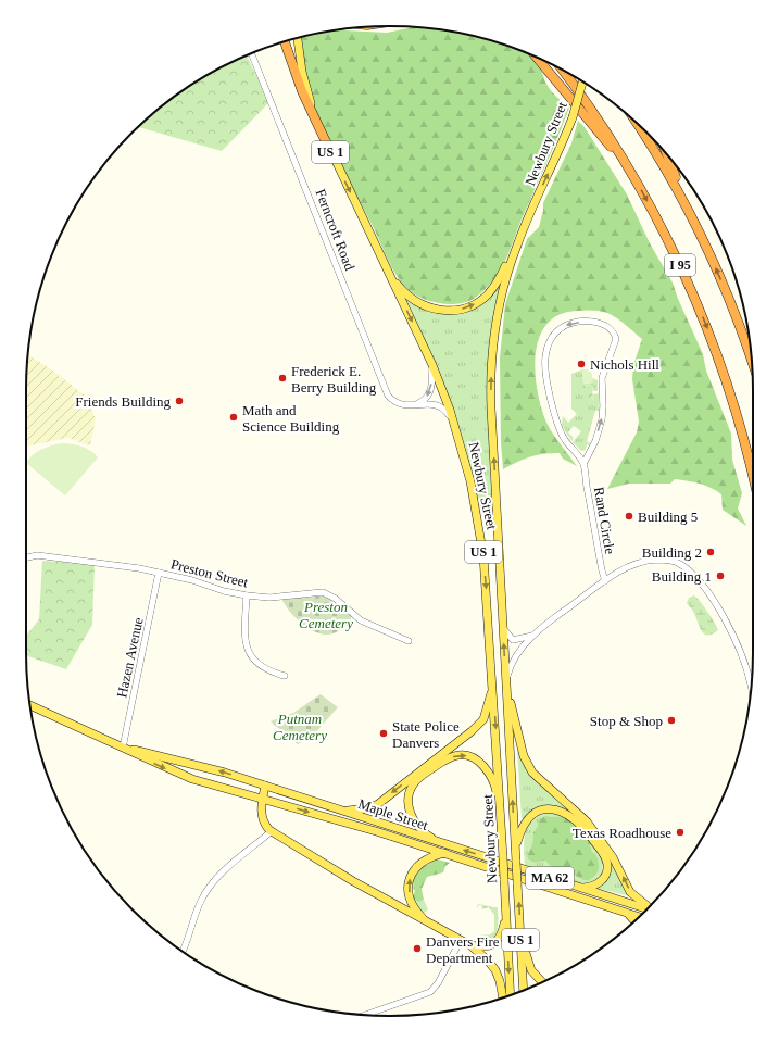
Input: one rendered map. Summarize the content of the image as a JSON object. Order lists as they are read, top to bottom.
{
  "streets": {
    "highway": ["I 95"],
    "main road": [
      "Newbury Street",
      "US 1",
      "Maple Street",
      "MA 62"
    ],
    "street": [
      "Ferncroft Road",
      "Rand Circle",
      "Preston Street",
      "Hazen Avenue"
    ]
  },
  "crossings": [
    ["Newbury Street", "Ferncroft Road"],
    ["Preston Street", "Hazen Avenue"],
    ["Hazen Avenue", "Maple Street"]
  ],
  "parks": ["Preston Cemetery", "Putnam Cemetery"],
  "places": [
    "Nichols Hill",
    "Frederick E. Berry Building",
    "Friends Building",
    "Math and Science Building",
    "Building 5",
    "Building 2",
    "Building 1",
    "Stop & Shop",
    "State Police Danvers",
    "Texas Roadhouse",
    "Danvers Fire Department"
  ]
}
